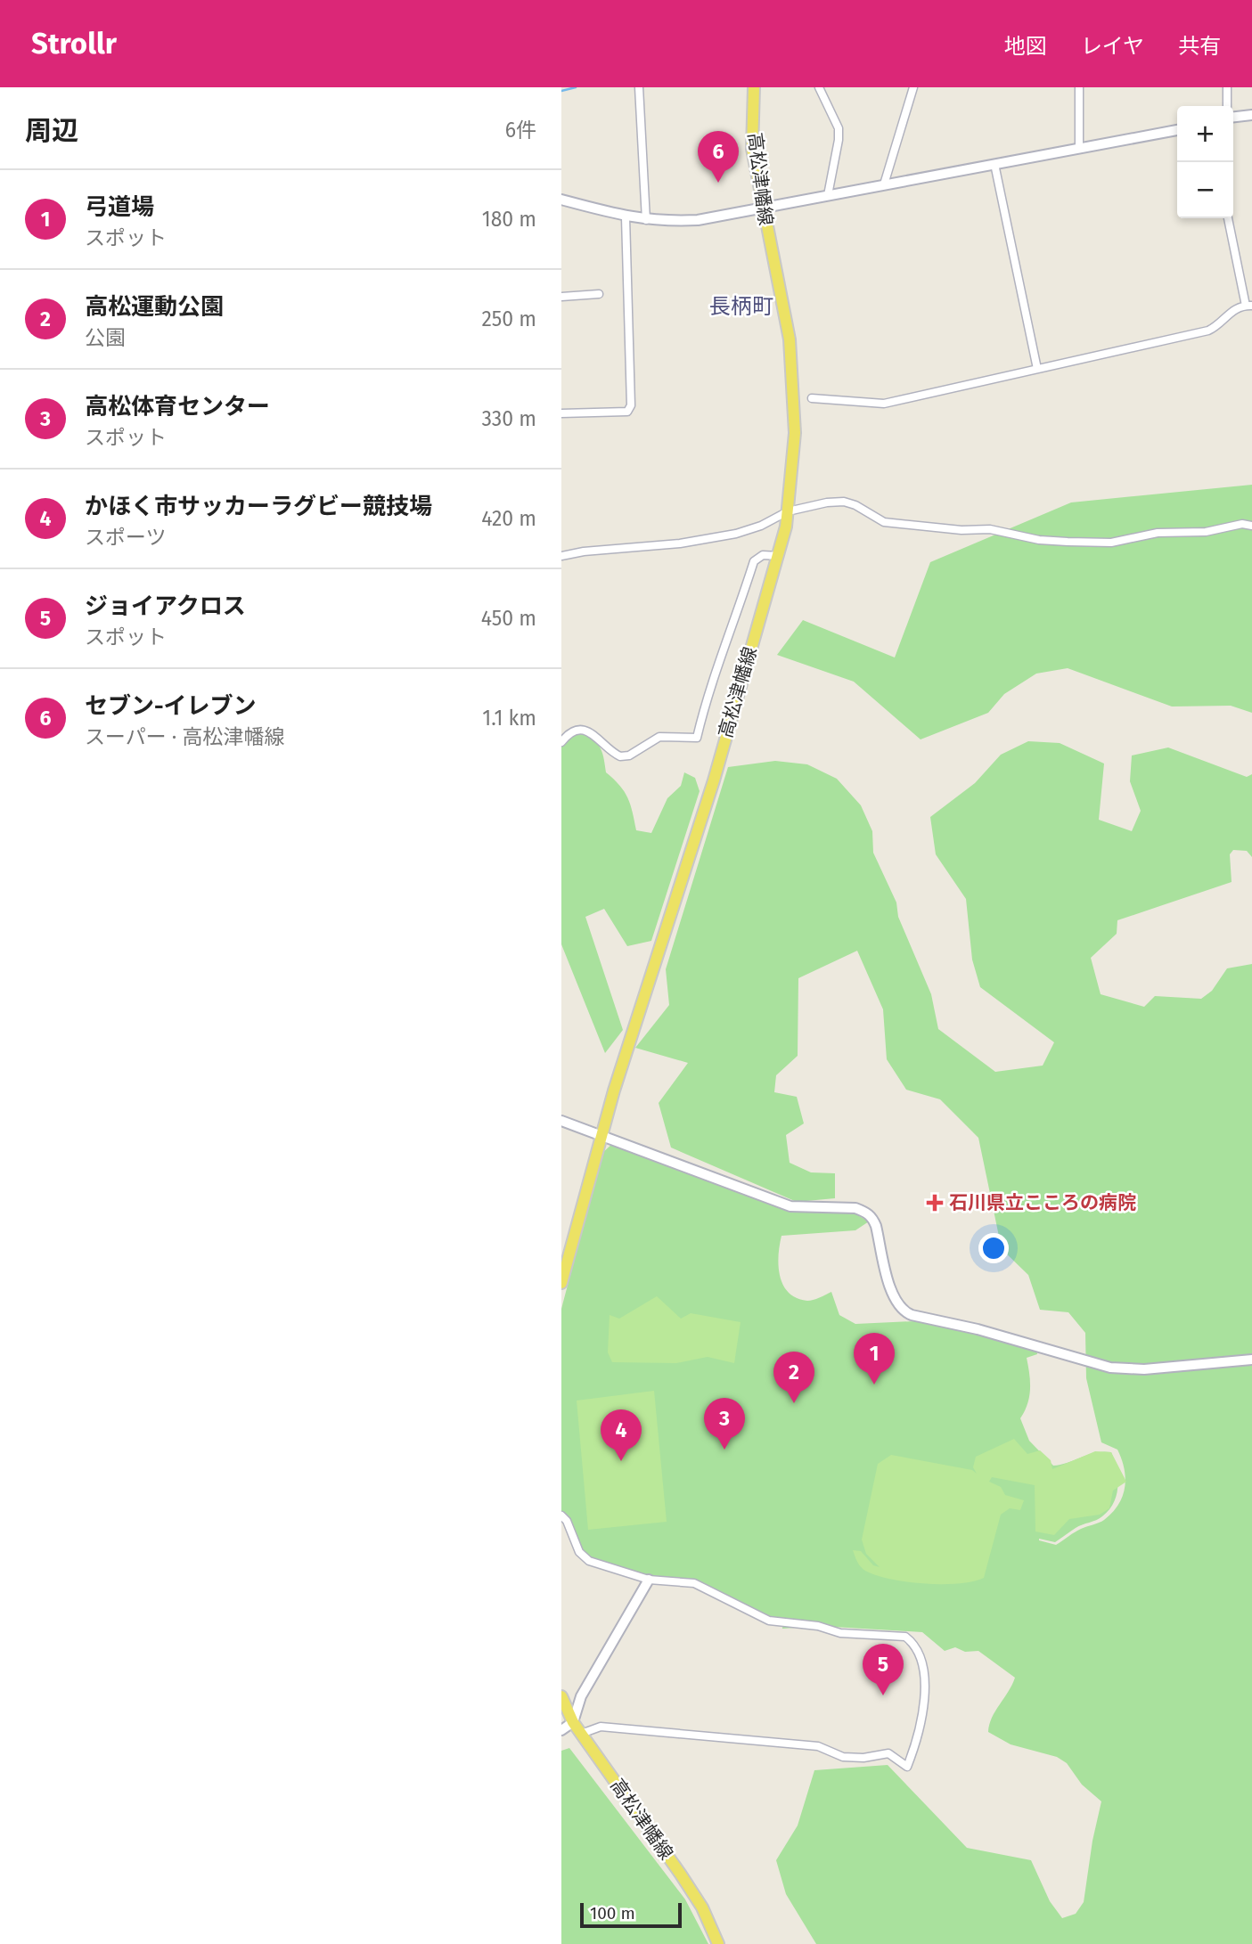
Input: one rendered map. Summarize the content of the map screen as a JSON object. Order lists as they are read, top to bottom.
{
  "streets": {
    "main road": ["高松津幡線"]
  },
  "districts": ["長柄町"],
  "places": {
    "health": ["石川県立こころの病院"]
  },
  "scale_bar": "100 m",
  "page": {
    "header": "Strollr",
    "nav": ["地図", "レイヤ", "共有"],
    "heading": ["周辺", "6件"],
    "map_buttons": ["+", "−"],
    "pins": [
      "6",
      "1",
      "2",
      "3",
      "4",
      "5"
    ],
    "list": [
      {
        "mark": "1",
        "name": "弓道場",
        "note": "スポット",
        "value": "180 m"
      },
      {
        "mark": "2",
        "name": "高松運動公園",
        "note": "公園",
        "value": "250 m"
      },
      {
        "mark": "3",
        "name": "高松体育センター",
        "note": "スポット",
        "value": "330 m"
      },
      {
        "mark": "4",
        "name": "かほく市サッカーラグビー競技場",
        "note": "スポーツ",
        "value": "420 m"
      },
      {
        "mark": "5",
        "name": "ジョイアクロス",
        "note": "スポット",
        "value": "450 m"
      },
      {
        "mark": "6",
        "name": "セブン-イレブン",
        "note": "スーパー · 高松津幡線",
        "value": "1.1 km"
      }
    ],
    "scale": "100 m"
  }
}
